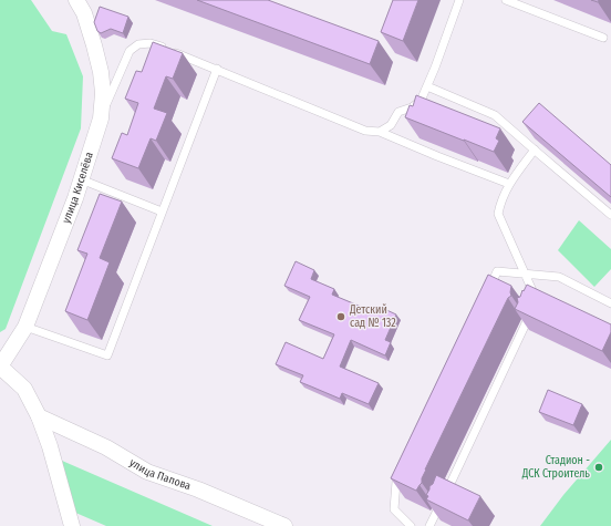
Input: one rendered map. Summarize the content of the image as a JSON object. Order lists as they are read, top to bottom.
{
  "streets": {
    "street": ["улица Киселёва", "улица Папова"]
  },
  "crossings": [
    ["улица Киселёва", "улица Папова"]
  ],
  "places": ["Детский сад № 132", "Стадион - ДСК Строитель"]
}
